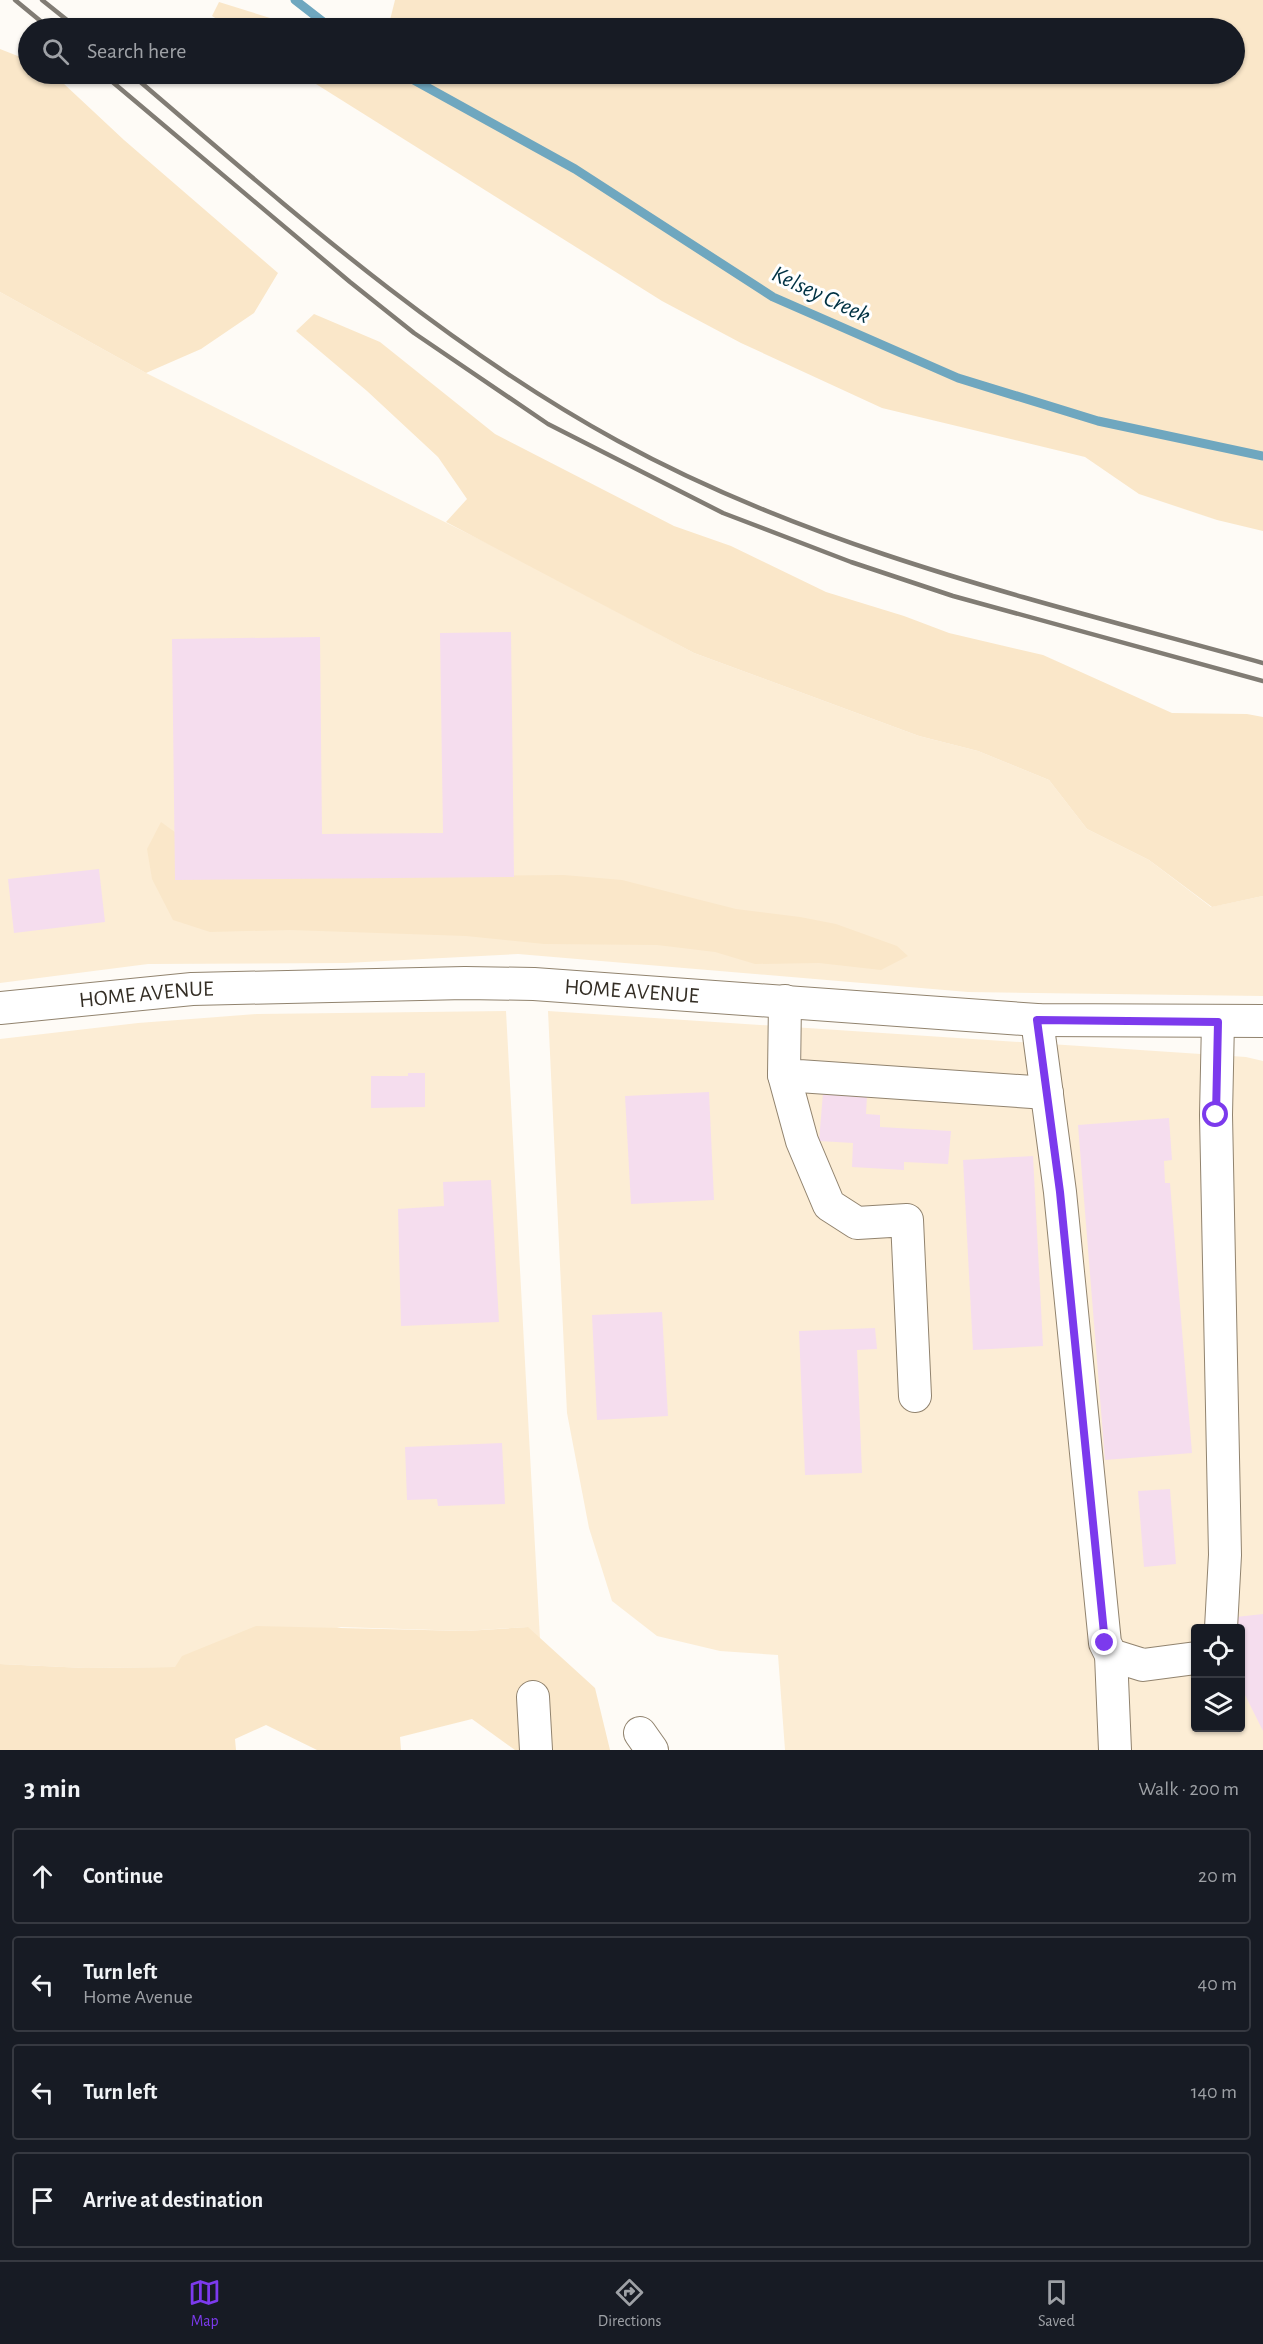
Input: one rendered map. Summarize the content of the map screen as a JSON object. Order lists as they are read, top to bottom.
{
  "streets": {
    "street": ["HOME AVENUE"]
  },
  "water": ["Kelsey Creek"],
  "page": {
    "search": "Search here",
    "heading": ["3 min", "Walk · 200 m"],
    "list": [
      ["Continue", "20 m"],
      ["Turn left", "Home Avenue", "40 m"],
      ["Turn left", "140 m"],
      "Arrive at destination"
    ],
    "nav": ["Map", "Directions", "Saved"]
  }
}
